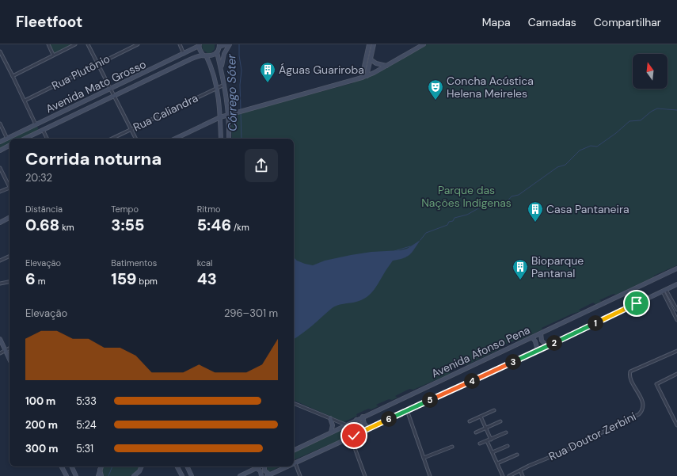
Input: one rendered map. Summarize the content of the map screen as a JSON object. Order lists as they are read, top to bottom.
{
  "streets": {
    "main road": ["Avenida Mato Grosso", "Avenida Afonso Pena"],
    "street": ["Rua Plutônio", "Rua Caliandra", "Rua Doutor Zerbini"]
  },
  "water": ["Córrego Sóter"],
  "parks": ["Parque das Nações Indígenas"],
  "places": {
    "building": ["Águas Guariroba", "Casa Pantaneira", "Bioparque Pantanal"],
    "theatre": ["Concha Acústica Helena Meireles"]
  },
  "north": "top",
  "page": {
    "header": "Fleetfoot",
    "nav": ["Mapa", "Camadas", "Compartilhar"],
    "heading": ["Corrida noturna", "20:32"],
    "stats": [
      ["Distância", "0.68 km"],
      ["Tempo", "3:55"],
      ["Ritmo", "5:46 /km"],
      ["Elevação", "6 m"],
      ["Batimentos", "159 bpm"],
      ["kcal", "43"]
    ],
    "chart": ["Elevação", "296–301 m"],
    "pins": [
      "1",
      "2",
      "3",
      "4",
      "5",
      "6"
    ],
    "list": [
      {
        "name": "100 m",
        "note": "5:33"
      },
      {
        "name": "200 m",
        "note": "5:24"
      },
      {
        "name": "300 m",
        "note": "5:31"
      }
    ]
  }
}
